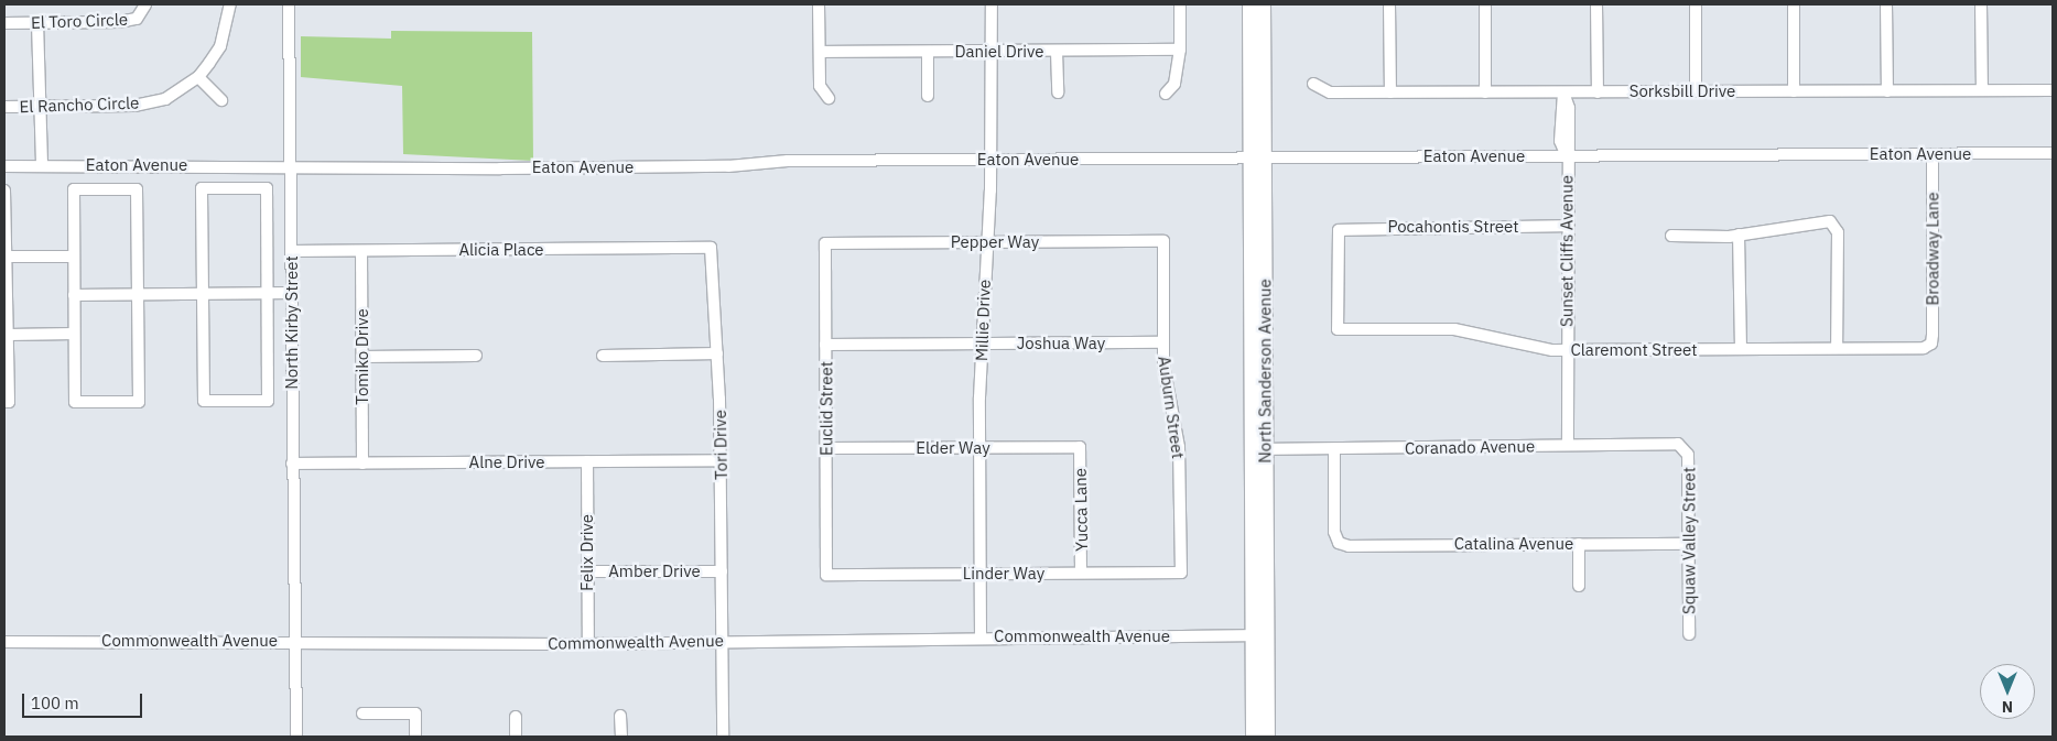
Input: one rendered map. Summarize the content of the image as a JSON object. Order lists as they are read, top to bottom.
{
  "streets": {
    "highway": ["North Sanderson Avenue"],
    "street": [
      "El Toro Circle",
      "Daniel Drive",
      "Sorksbill Drive",
      "El Rancho Circle",
      "Eaton Avenue",
      "Pocahontis Street",
      "Pepper Way",
      "Broadway Lane",
      "Alicia Place",
      "Sunset Cliffs Avenue",
      "Millie Drive",
      "North Kirby Street",
      "Joshua Way",
      "Claremont Street",
      "Tomiko Drive",
      "Auburn Street",
      "Euclid Street",
      "Tori Drive",
      "Coranado Avenue",
      "Elder Way",
      "Alne Drive",
      "Yucca Lane",
      "Squaw Valley Street",
      "Catalina Avenue",
      "Felix Drive",
      "Amber Drive",
      "Linder Way",
      "Commonwealth Avenue"
    ]
  },
  "crossings": [
    ["Daniel Drive", "Millie Drive"],
    ["Sorksbill Drive", "Sunset Cliffs Avenue"],
    ["Eaton Avenue", "Broadway Lane"],
    ["Eaton Avenue", "Sunset Cliffs Avenue"],
    ["Eaton Avenue", "Millie Drive"],
    ["Eaton Avenue", "North Kirby Street"],
    ["Eaton Avenue", "North Sanderson Avenue"],
    ["Pocahontis Street", "Sunset Cliffs Avenue"],
    ["Pocahontis Street", "Claremont Street"],
    ["Pepper Way", "Millie Drive"],
    ["Pepper Way", "Auburn Street"],
    ["Pepper Way", "Euclid Street"],
    ["Broadway Lane", "Claremont Street"],
    ["Alicia Place", "North Kirby Street"],
    ["Alicia Place", "Tomiko Drive"],
    ["Alicia Place", "Tori Drive"],
    ["Sunset Cliffs Avenue", "Claremont Street"],
    ["Sunset Cliffs Avenue", "Coranado Avenue"],
    ["Millie Drive", "Joshua Way"],
    ["Millie Drive", "Elder Way"],
    ["Millie Drive", "Linder Way"],
    ["Millie Drive", "Commonwealth Avenue"],
    ["North Kirby Street", "Alne Drive"],
    ["North Kirby Street", "Commonwealth Avenue"],
    ["Joshua Way", "Auburn Street"],
    ["Joshua Way", "Euclid Street"],
    ["Tomiko Drive", "Alne Drive"],
    ["North Sanderson Avenue", "Coranado Avenue"],
    ["North Sanderson Avenue", "Commonwealth Avenue"],
    ["Auburn Street", "Linder Way"],
    ["Euclid Street", "Elder Way"],
    ["Euclid Street", "Linder Way"],
    ["Tori Drive", "Alne Drive"],
    ["Tori Drive", "Amber Drive"],
    ["Tori Drive", "Commonwealth Avenue"],
    ["Coranado Avenue", "Squaw Valley Street"],
    ["Coranado Avenue", "Catalina Avenue"],
    ["Elder Way", "Yucca Lane"],
    ["Alne Drive", "Felix Drive"],
    ["Yucca Lane", "Linder Way"],
    ["Squaw Valley Street", "Catalina Avenue"],
    ["Felix Drive", "Amber Drive"],
    ["Felix Drive", "Commonwealth Avenue"]
  ],
  "scale_bar": "100 m",
  "north": "bottom"
}
